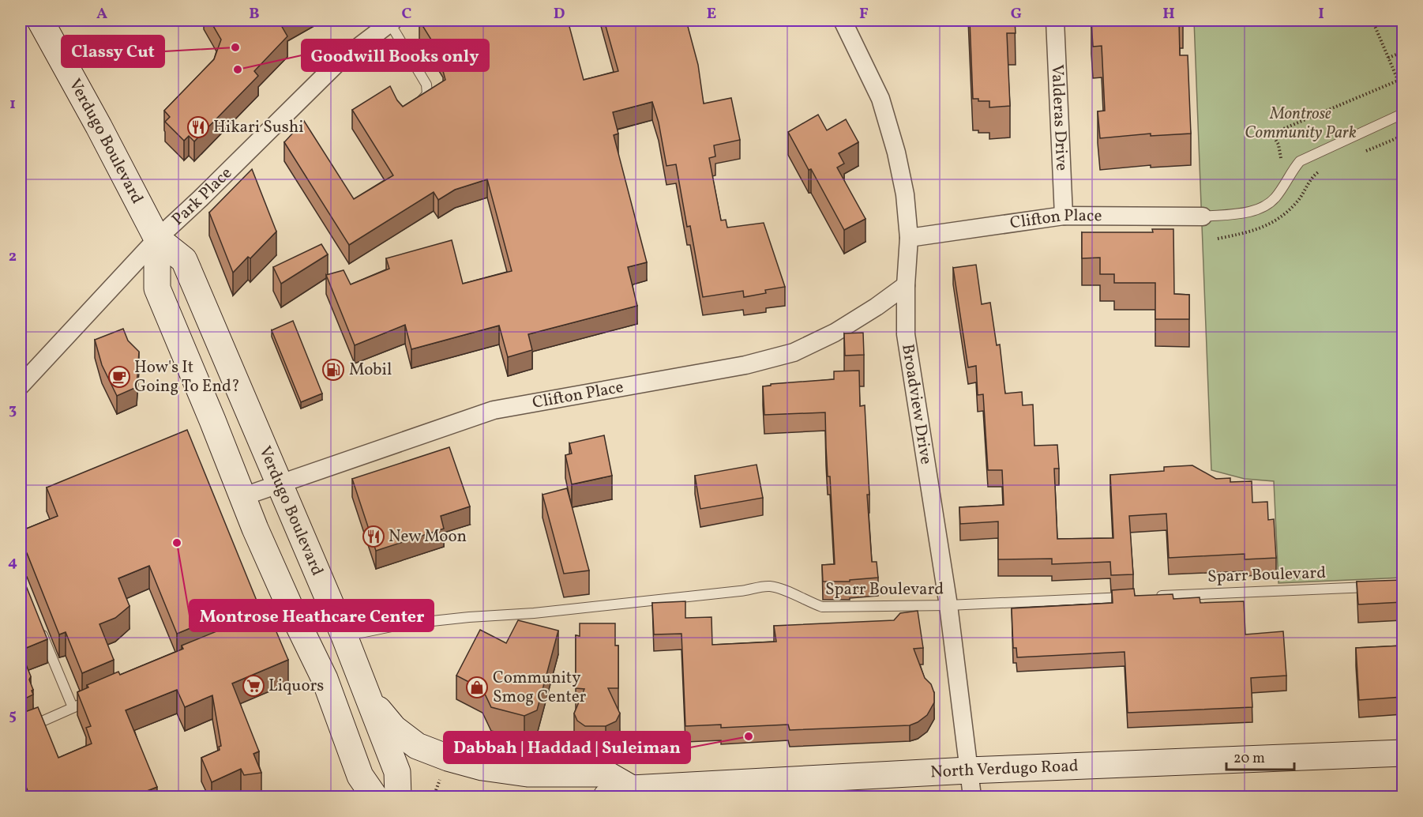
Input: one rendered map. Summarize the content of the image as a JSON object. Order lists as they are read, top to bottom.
{
  "streets": {
    "main road": ["Verdugo Boulevard", "North Verdugo Road"],
    "street": [
      "Valderas Drive",
      "Park Place",
      "Clifton Place",
      "Broadview Drive"
    ],
    "lane": ["Sparr Boulevard"]
  },
  "crossings": [
    ["Valderas Drive", "Clifton Place"],
    ["Verdugo Boulevard", "Park Place"],
    ["Verdugo Boulevard", "Clifton Place"],
    ["Verdugo Boulevard", "Sparr Boulevard"],
    ["Clifton Place", "Broadview Drive"],
    ["Broadview Drive", "Sparr Boulevard"],
    ["Broadview Drive", "North Verdugo Road"]
  ],
  "parks": ["Montrose Community Park"],
  "places": {
    "other": [
      "Classy Cut",
      "Goodwill Books only",
      "Montrose Heathcare Center",
      "Dabbah | Haddad | Suleiman"
    ],
    "restaurant": ["Hikari Sushi", "New Moon"],
    "fuel station": ["Mobil"],
    "cafe": ["How's It Going To End?"],
    "supermarket": ["Liquors"],
    "shop": ["Community Smog Center"]
  },
  "scale_bar": "20 m",
  "grid": {
    "columns": [
      "A",
      "B",
      "C",
      "D",
      "E",
      "F",
      "G",
      "H",
      "I"
    ],
    "rows": [
      "1",
      "2",
      "3",
      "4",
      "5"
    ]
  }
}
